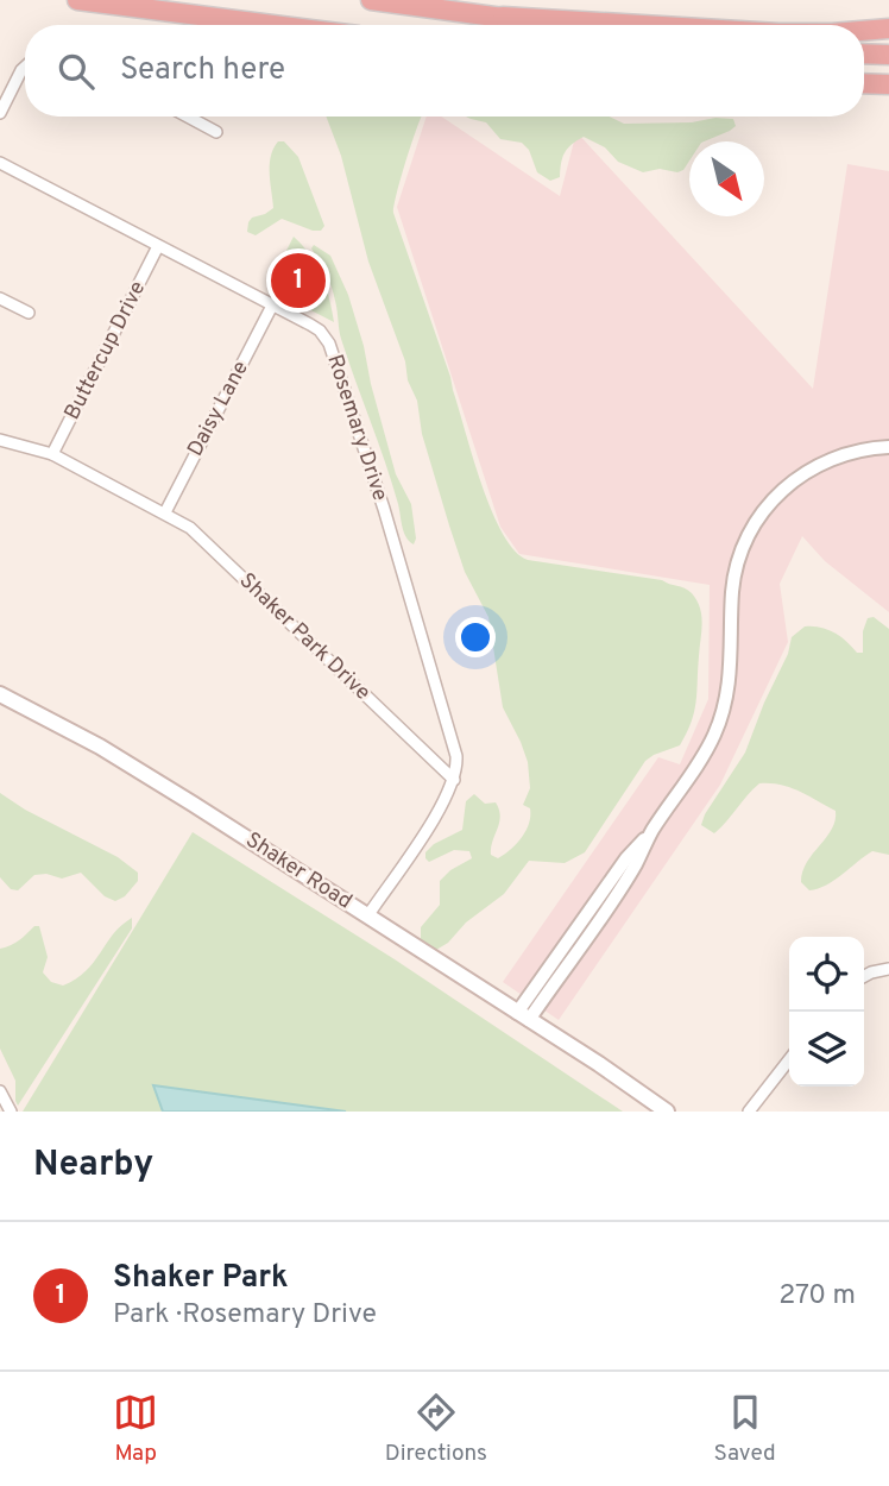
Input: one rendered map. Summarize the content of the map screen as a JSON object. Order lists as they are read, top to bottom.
{
  "streets": {
    "main road": ["Shaker Road"],
    "street": [
      "Buttercup Drive",
      "Daisy Lane",
      "Rosemary Drive",
      "Shaker Park Drive"
    ]
  },
  "crossings": [
    ["Buttercup Drive", "Rosemary Drive"],
    ["Buttercup Drive", "Shaker Park Drive"],
    ["Daisy Lane", "Rosemary Drive"],
    ["Daisy Lane", "Shaker Park Drive"],
    ["Rosemary Drive", "Shaker Park Drive"]
  ],
  "north": "bottom right",
  "page": {
    "search": "Search here",
    "pins": "1",
    "heading": "Nearby",
    "list": [
      {
        "mark": "1",
        "name": "Shaker Park",
        "note": "Park · Rosemary Drive",
        "value": "270 m"
      }
    ],
    "nav": ["Map", "Directions", "Saved"]
  }
}
